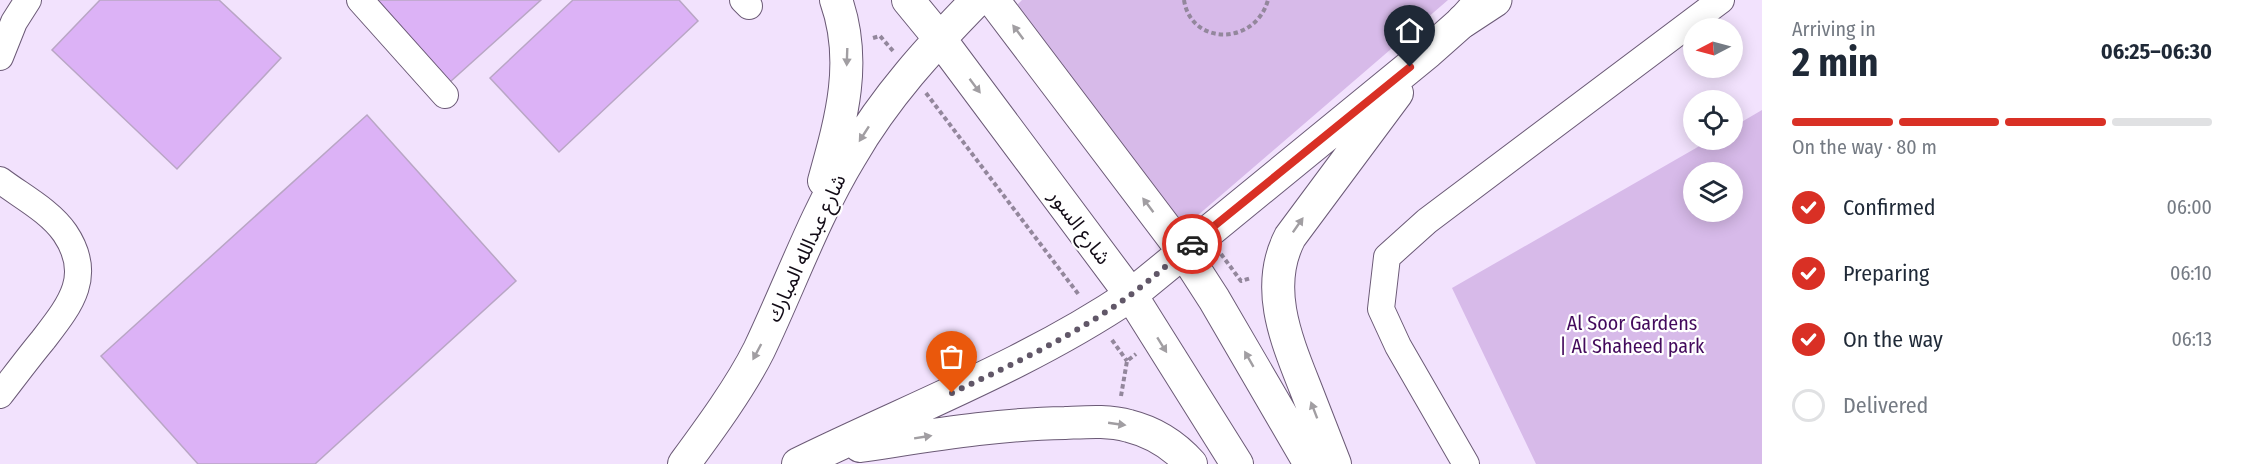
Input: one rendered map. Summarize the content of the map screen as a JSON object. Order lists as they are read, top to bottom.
{
  "streets": {
    "main road": ["شارع السور", "شارع عبدالله المبارك"]
  },
  "crossings": [
    ["شارع السور", "شارع عبدالله المبارك"]
  ],
  "parks": ["Al Soor Gardens | Al Shaheed park"],
  "north": "left",
  "page": {
    "heading": ["2 min", "Arriving in", "06:25–06:30"],
    "bar": "On the way · 80 m",
    "list": [
      ["Confirmed", "06:00"],
      ["Preparing", "06:10"],
      ["On the way", "06:13"],
      "Delivered"
    ]
  }
}
